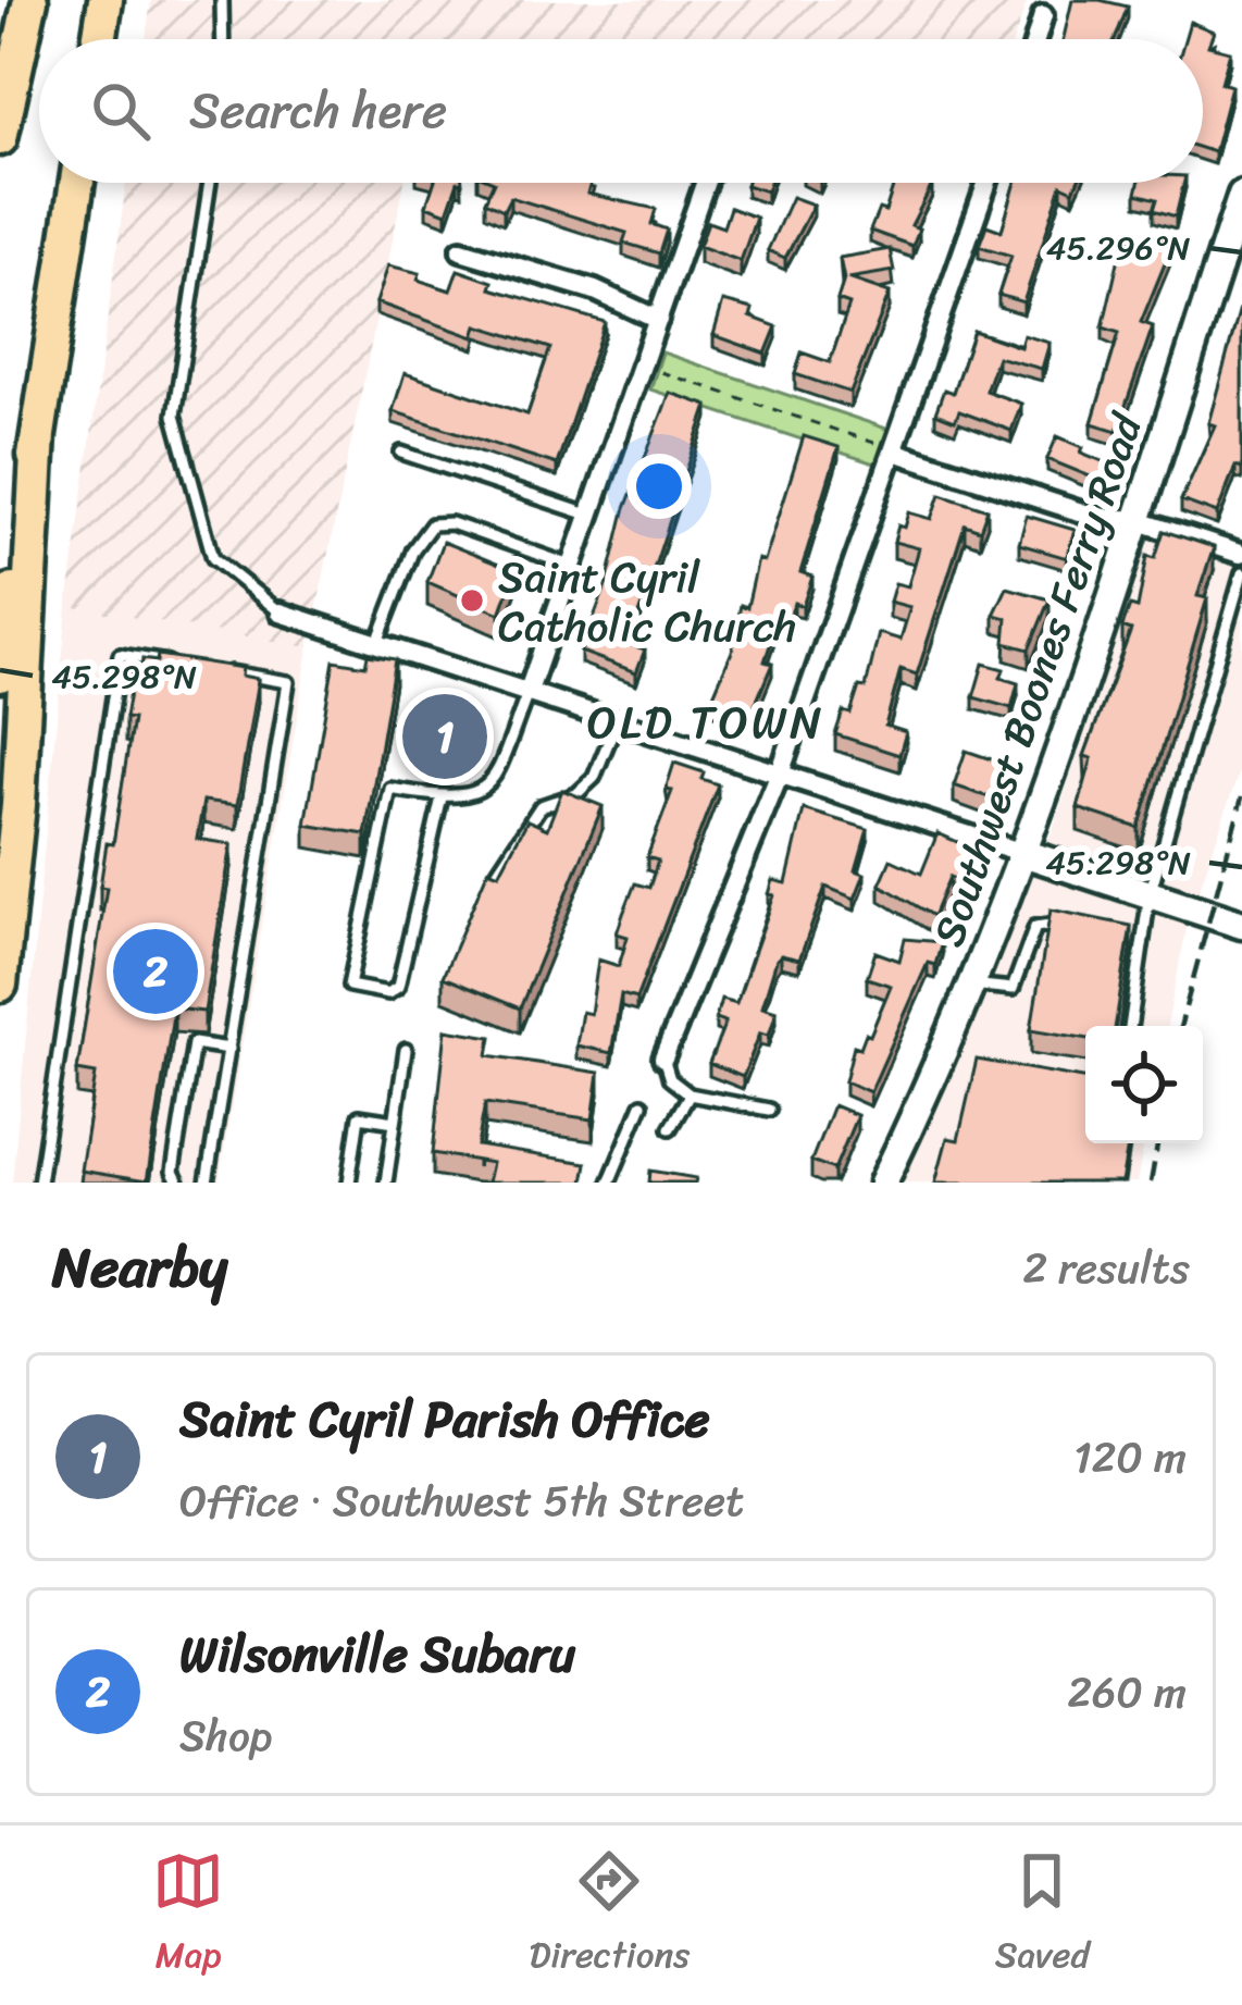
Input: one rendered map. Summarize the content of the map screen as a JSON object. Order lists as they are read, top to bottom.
{
  "streets": {
    "street": ["Southwest Boones Ferry Road"]
  },
  "districts": ["OLD TOWN"],
  "places": ["Saint Cyril Catholic Church"],
  "page": {
    "search": "Search here",
    "pins": ["1", "2"],
    "heading": ["Nearby", "2 results"],
    "list": [
      {
        "mark": "1",
        "name": "Saint Cyril Parish Office",
        "note": "Office · Southwest 5th Street",
        "value": "120 m"
      },
      {
        "mark": "2",
        "name": "Wilsonville Subaru",
        "note": "Shop",
        "value": "260 m"
      }
    ],
    "nav": ["Map", "Directions", "Saved"]
  },
  "coordinates": ["45.296°N", "45.298°N"]
}
